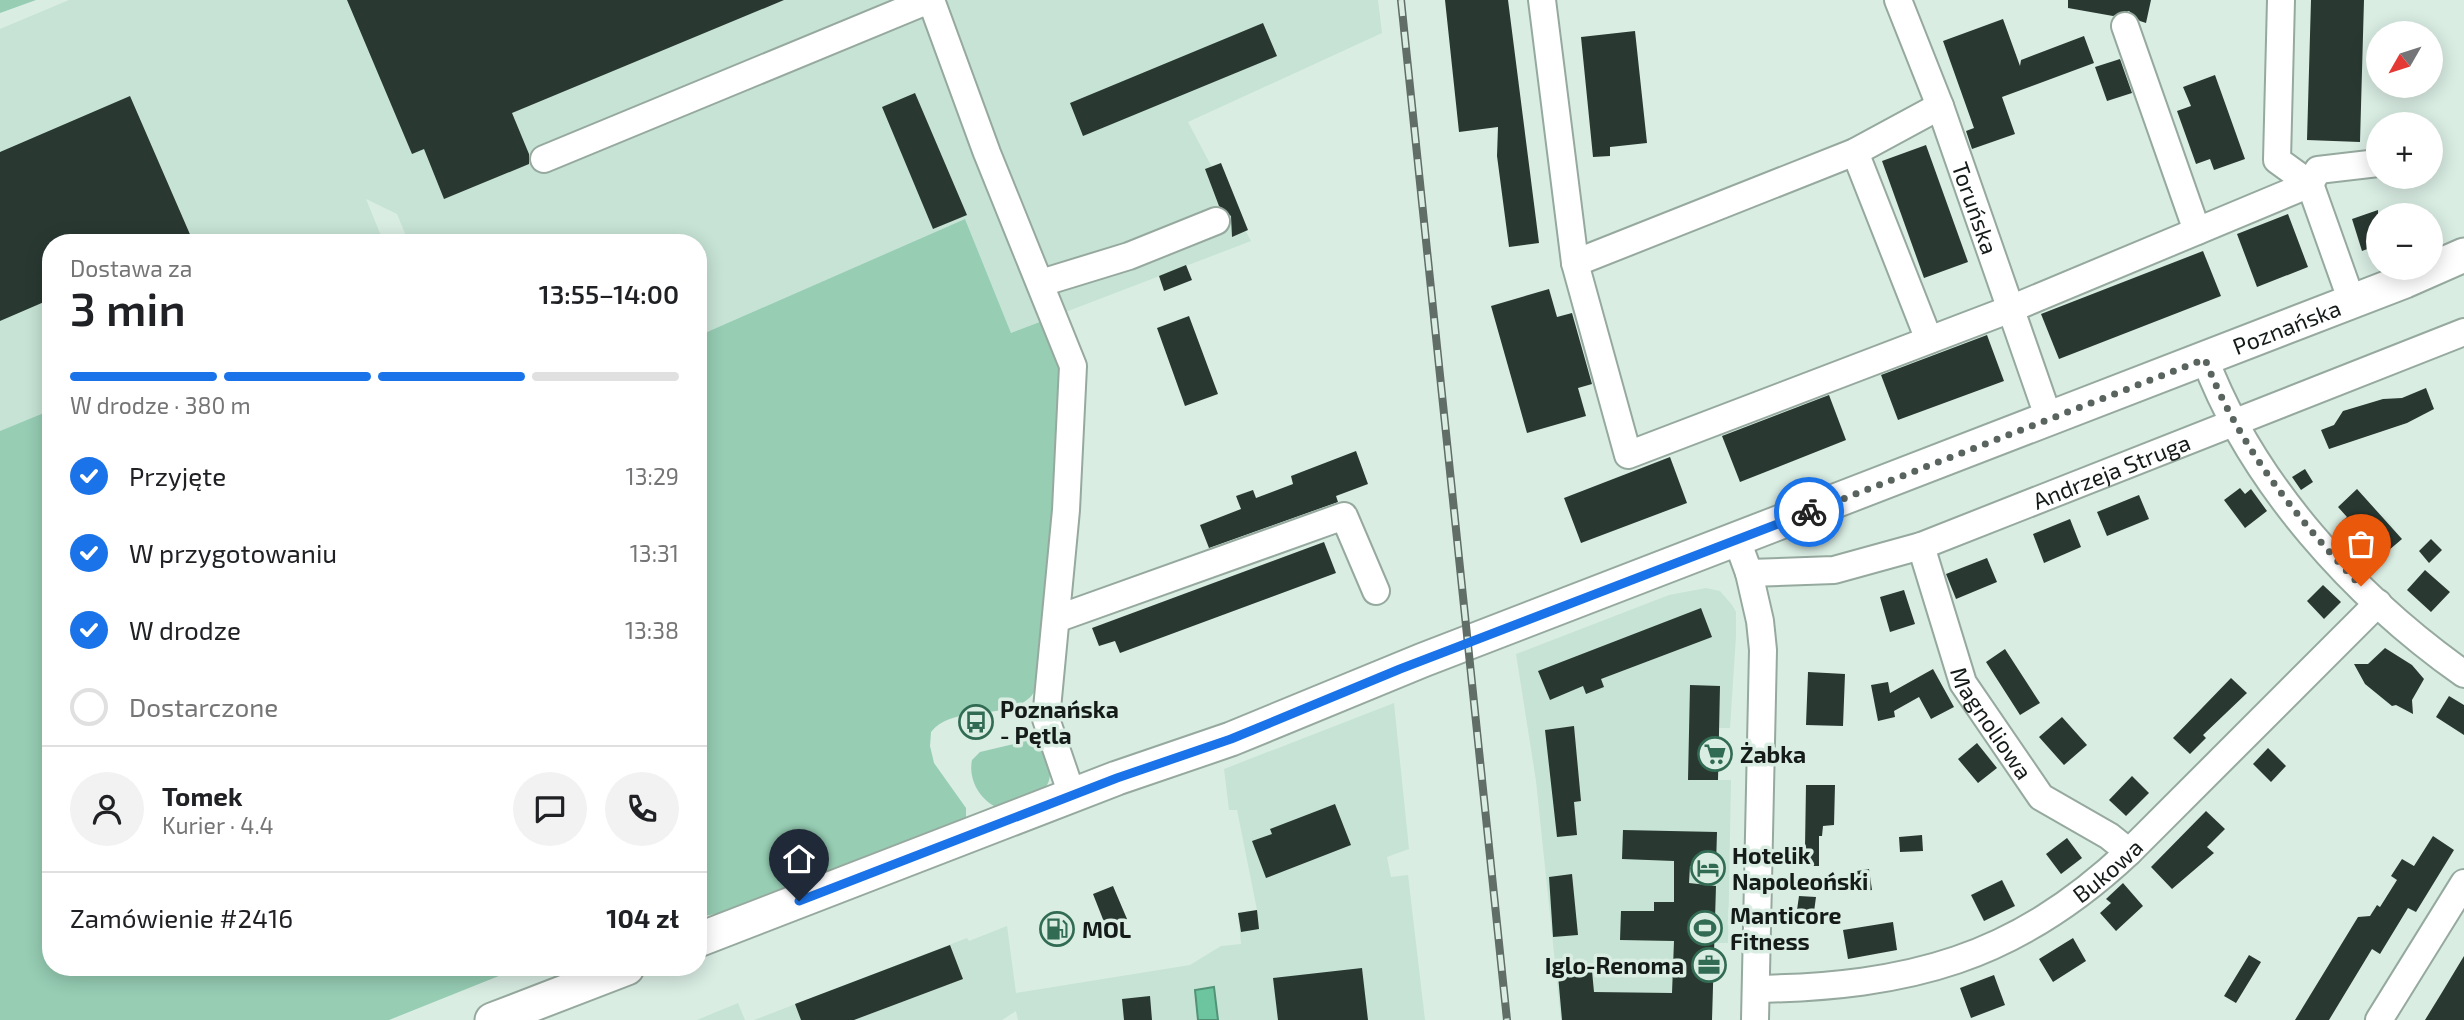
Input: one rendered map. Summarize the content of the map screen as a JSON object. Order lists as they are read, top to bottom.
{
  "streets": {
    "main road": ["Poznańska"],
    "street": [
      "Toruńska",
      "Andrzeja Struga",
      "Magnoliowa",
      "Bukowa"
    ]
  },
  "crossings": [
    ["Toruńska", "Poznańska"],
    ["Andrzeja Struga", "Magnoliowa"],
    ["Magnoliowa", "Bukowa"]
  ],
  "places": {
    "bus stop": ["Poznańska - Pętla"],
    "supermarket": ["Żabka"],
    "hotel": ["Hotelik Napoleoński"],
    "sports": ["Manticore Fitness"],
    "fuel station": ["MOL"],
    "office": ["Iglo-Renoma"]
  },
  "north": "bottom left",
  "page": {
    "map_buttons": ["+", "−"],
    "heading": ["3 min", "Dostawa za", "13:55–14:00"],
    "panel": [
      "Tomek",
      "Kurier · 4.4",
      "Zamówienie #2416",
      "104 zł"
    ],
    "bar": "W drodze · 380 m",
    "list": [
      ["Przyjęte", "13:29"],
      ["W przygotowaniu", "13:31"],
      ["W drodze", "13:38"],
      "Dostarczone"
    ]
  }
}
